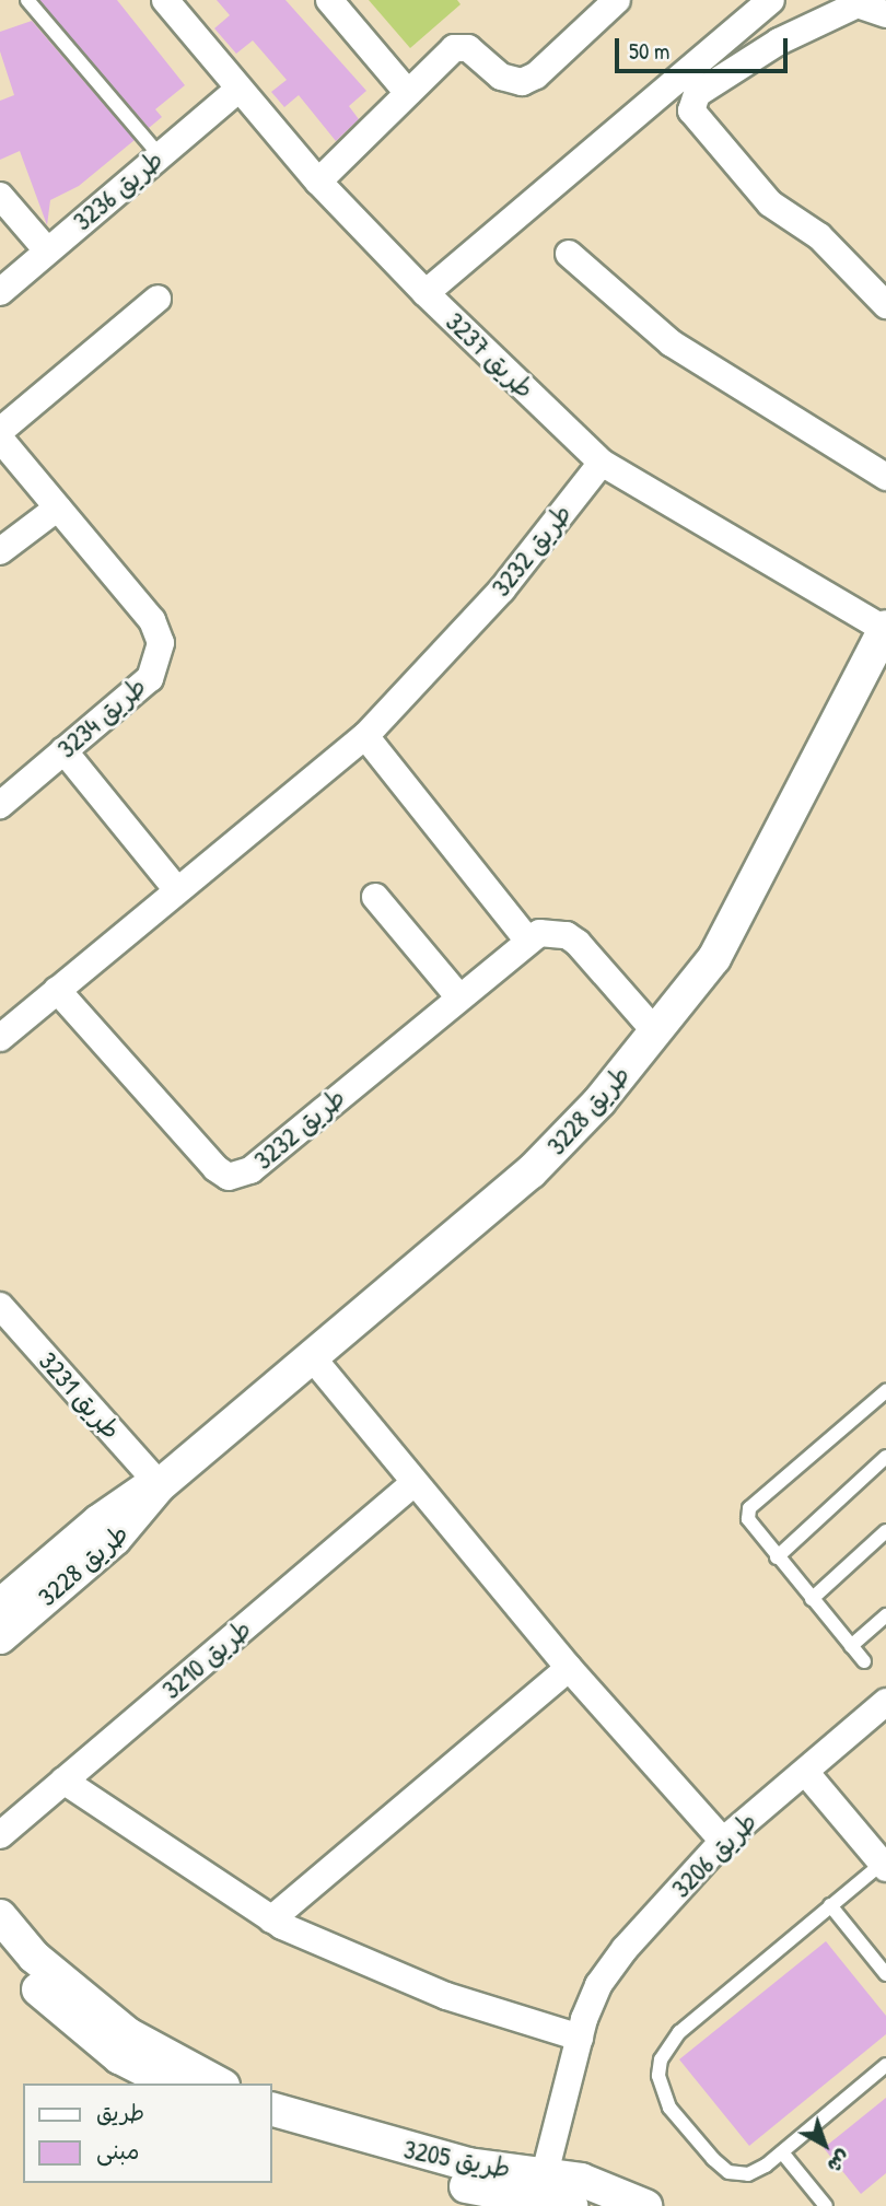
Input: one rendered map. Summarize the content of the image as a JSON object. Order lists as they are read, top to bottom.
{
  "streets": {
    "street": [
      "طريق 3236",
      "طريق 3237",
      "طريق 3232",
      "طريق 3234",
      "طريق 3228",
      "طريق 3231",
      "طريق 3210",
      "طريق 3206",
      "طريق 3205"
    ]
  },
  "crossings": [
    ["طريق 3236", "طريق 3237"],
    ["طريق 3237", "طريق 3232"],
    ["طريق 3237", "طريق 3228"],
    ["طريق 3228", "طريق 3231"],
    ["طريق 3206", "طريق 3205"]
  ],
  "legend": ["طريق", "مبنى"],
  "scale_bar": "50 m",
  "north": "bottom right"
}
